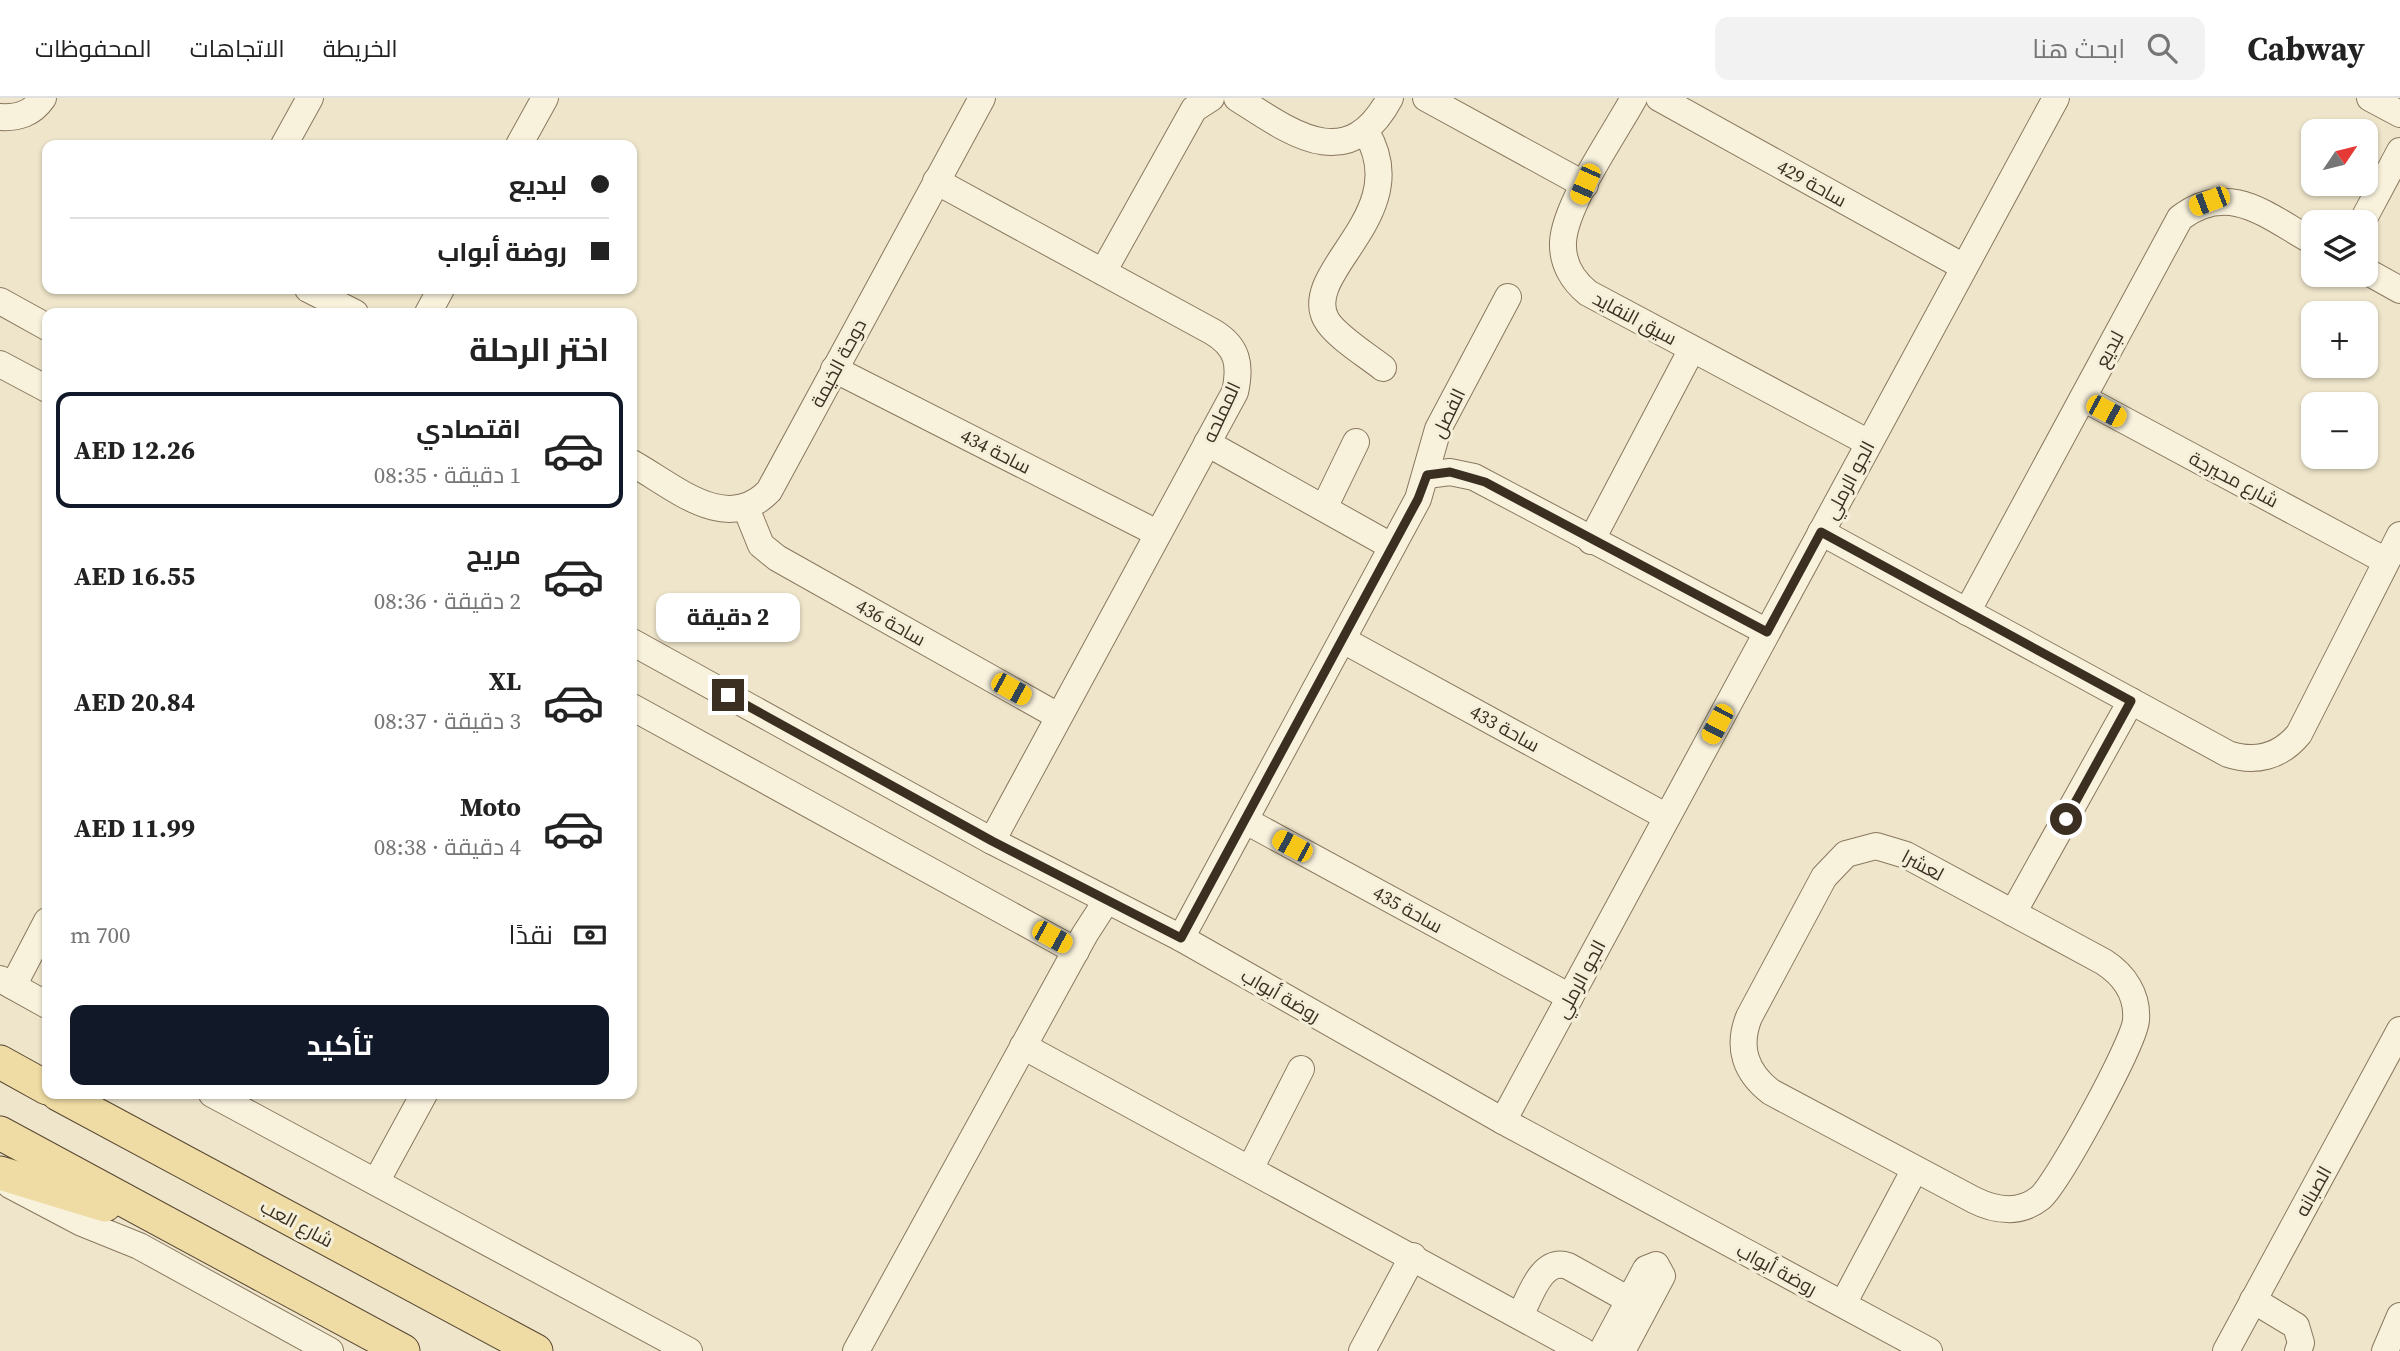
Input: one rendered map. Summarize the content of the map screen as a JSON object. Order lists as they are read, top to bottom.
{
  "streets": {
    "main road": ["شارع العب"],
    "street": [
      "ساحة 429",
      "سيق النفايد",
      "لبديع",
      "دوحة الخيمة",
      "المملحه",
      "الفصل",
      "ساحة 434",
      "شارع محيرجة",
      "الجو الرملي",
      "ساحة 436",
      "ساحة 433",
      "لعشرا",
      "ساحة 435",
      "روضة أبواب",
      "الصبانه"
    ]
  },
  "crossings": [
    ["ساحة 429", "الجو الرملي"],
    ["سيق النفايد", "الجو الرملي"],
    ["لبديع", "شارع محيرجة"],
    ["دوحة الخيمة", "المملحه"],
    ["دوحة الخيمة", "ساحة 434"],
    ["دوحة الخيمة", "ساحة 436"],
    ["المملحه", "ساحة 434"],
    ["المملحه", "ساحة 436"],
    ["المملحه", "روضة أبواب"],
    ["الفصل", "ساحة 433"],
    ["الفصل", "ساحة 435"],
    ["الفصل", "روضة أبواب"],
    ["الجو الرملي", "ساحة 433"],
    ["الجو الرملي", "ساحة 435"],
    ["الجو الرملي", "روضة أبواب"]
  ],
  "north": "top right",
  "page": {
    "header": "Cabway",
    "search": "ابحث هنا",
    "nav": ["الخريطة", "الاتجاهات", "المحفوظات"],
    "map_buttons": ["+", "−"],
    "banner": ["لبديع", "روضة أبواب"],
    "heading": "اختر الرحلة",
    "list": [
      {
        "name": "اقتصادي",
        "note": "1 دقيقة · 08:35",
        "value": "AED 12.26"
      },
      {
        "name": "مريح",
        "note": "2 دقيقة · 08:36",
        "value": "AED 16.55"
      },
      {
        "name": "XL",
        "note": "3 دقيقة · 08:37",
        "value": "AED 20.84"
      },
      {
        "name": "Moto",
        "note": "4 دقيقة · 08:38",
        "value": "AED 11.99"
      }
    ],
    "bubble": "2 دقيقة",
    "pay": ["نقدًا", "700 m"],
    "buttons": "تأكيد"
  }
}
